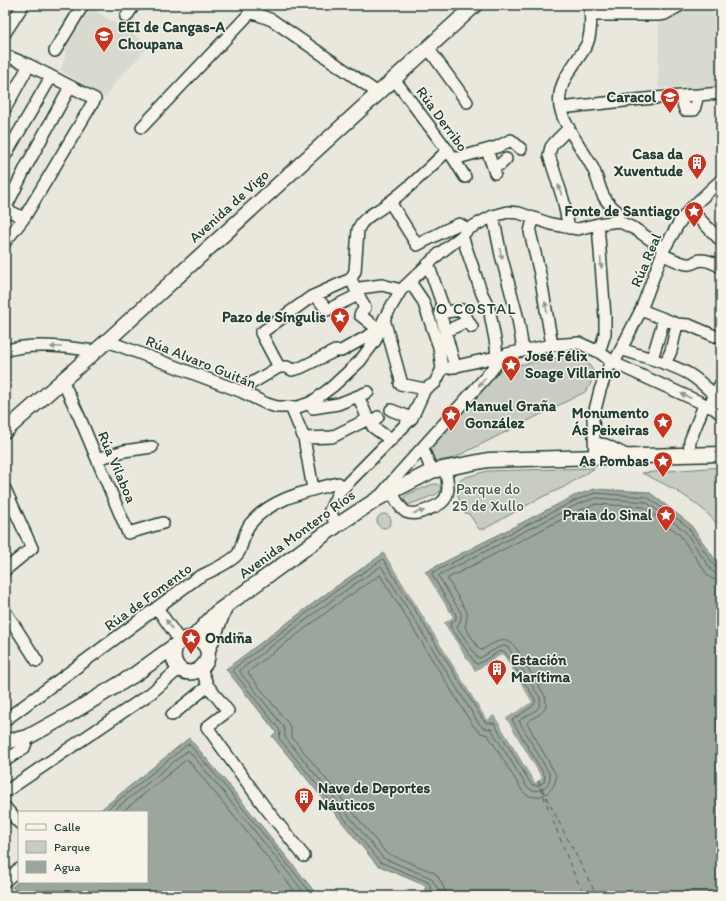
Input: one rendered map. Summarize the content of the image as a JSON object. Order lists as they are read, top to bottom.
{
  "streets": {
    "main road": ["Avenida de Vigo", "Avenida Montero Ríos"],
    "street": [
      "Rúa Derribo",
      "Rúa Real",
      "Rúa Alvaro Guitán",
      "Rúa Vilaboa",
      "Rúa de Fomento"
    ]
  },
  "crossings": [
    ["Rúa Derribo", "Avenida de Vigo"],
    ["Avenida de Vigo", "Rúa Alvaro Guitán"],
    ["Avenida de Vigo", "Rúa Vilaboa"],
    ["Rúa Real", "Avenida Montero Ríos"]
  ],
  "districts": ["O COSTAL"],
  "parks": ["Parque do 25 de Xullo"],
  "places": {
    "school or university": ["EEI de Cangas-A Choupana", "Caracol"],
    "building": ["Casa da Xuventude", "Estación Marítima", "Nave de Deportes Náuticos"],
    "place": [
      "Fonte de Santiago",
      "Pazo de Síngulis",
      "José Félix Soage Villarino",
      "Manuel Graña González",
      "Monumento Ás Peixeiras",
      "As Pombas",
      "Praia do Sinal",
      "Ondiña"
    ]
  },
  "legend": ["Calle", "Parque", "Agua"]
}
